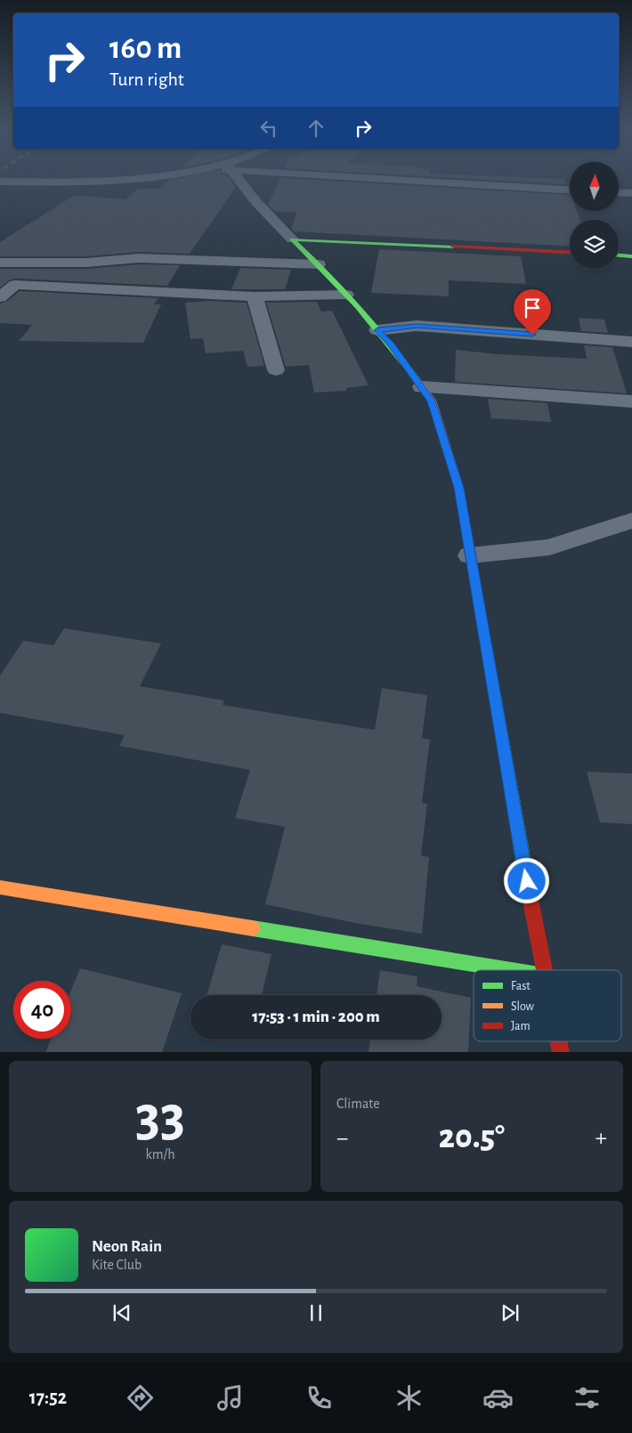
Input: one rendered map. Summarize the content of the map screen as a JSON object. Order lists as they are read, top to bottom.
{
  "legend": ["Fast", "Slow", "Jam"],
  "north": "top",
  "page": {
    "turn": ["160 m", "Turn right"],
    "limit": "40",
    "trip": "17:53 · 1 min · 200 m",
    "tile": [
      ["33", "km/h"],
      "Climate"
    ],
    "heat": ["−", "20.5°", "+"],
    "song": ["Neon Rain", "Kite Club"],
    "tabs": "17:52"
  }
}
